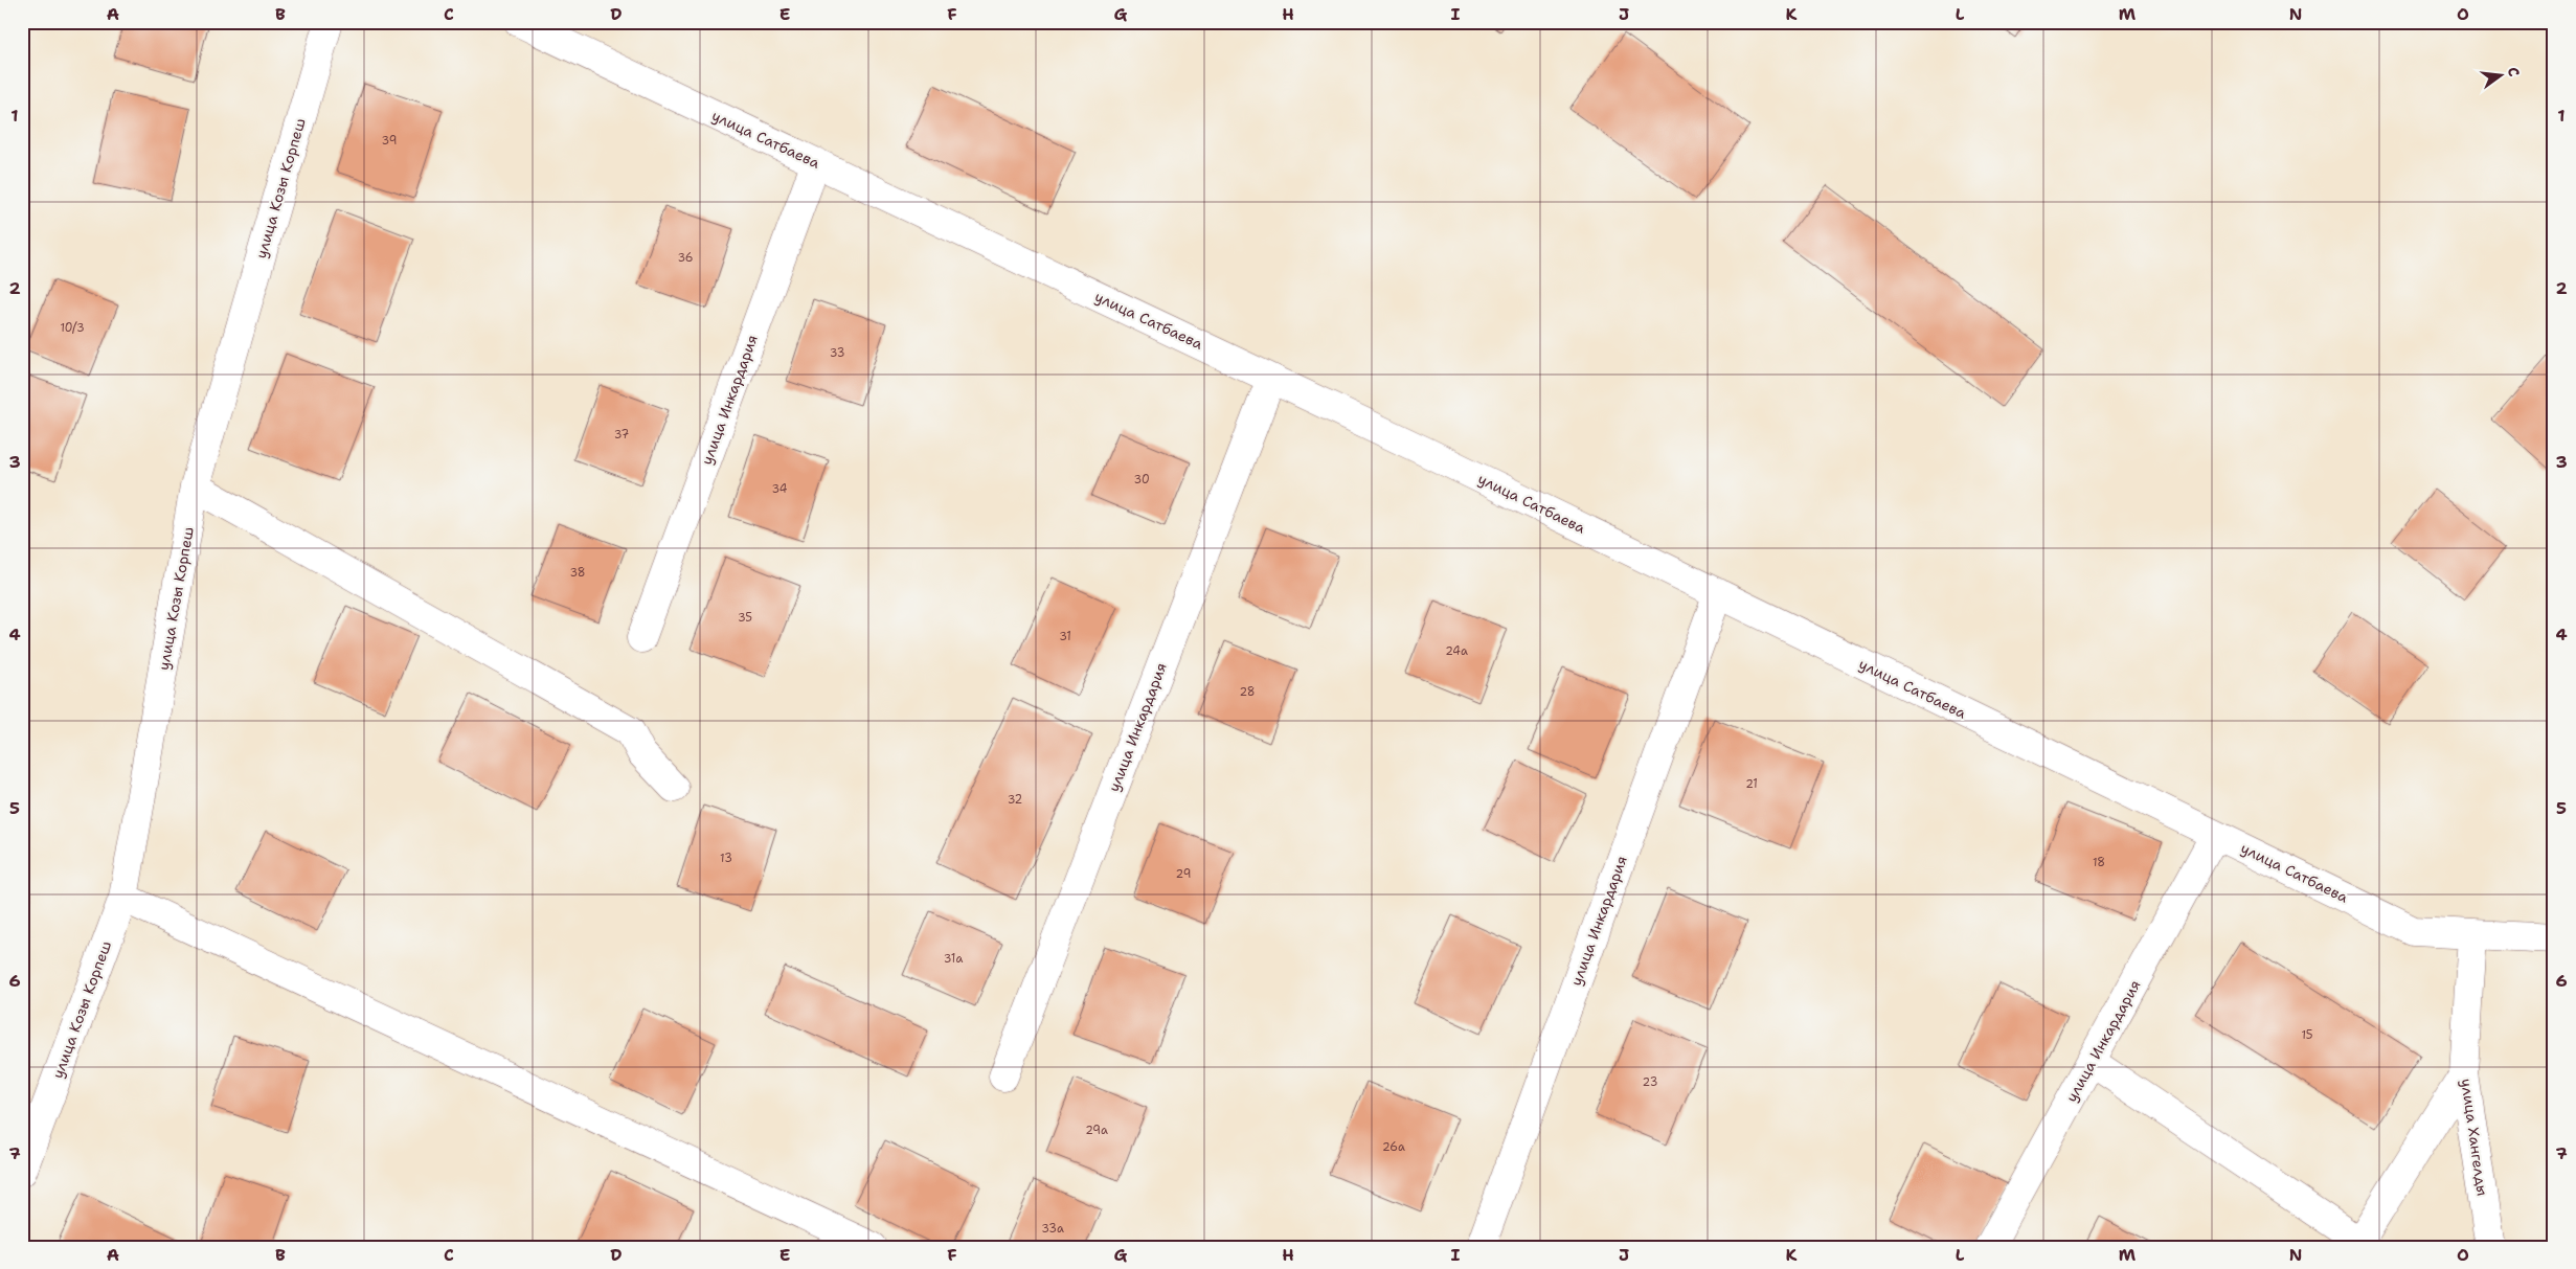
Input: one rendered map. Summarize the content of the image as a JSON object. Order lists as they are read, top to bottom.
{
  "streets": {
    "street": [
      "улица Сатбаева",
      "улица Козы Корпеш",
      "улица Инкардария",
      "улица Хангелды"
    ]
  },
  "crossings": [
    ["улица Сатбаева", "улица Инкардария"],
    ["улица Сатбаева", "улица Хангелды"]
  ],
  "house_numbers": [
    "39",
    "36",
    "10/3",
    "33",
    "37",
    "30",
    "34",
    "38",
    "35",
    "31",
    "24а",
    "28",
    "21",
    "32",
    "13",
    "18",
    "29",
    "31а",
    "15",
    "23",
    "29а",
    "26а",
    "33а"
  ],
  "north": "right",
  "grid": {
    "columns": [
      "A",
      "B",
      "C",
      "D",
      "E",
      "F",
      "G",
      "H",
      "I",
      "J",
      "K",
      "L",
      "M",
      "N",
      "O"
    ],
    "rows": [
      "1",
      "2",
      "3",
      "4",
      "5",
      "6",
      "7"
    ]
  }
}
